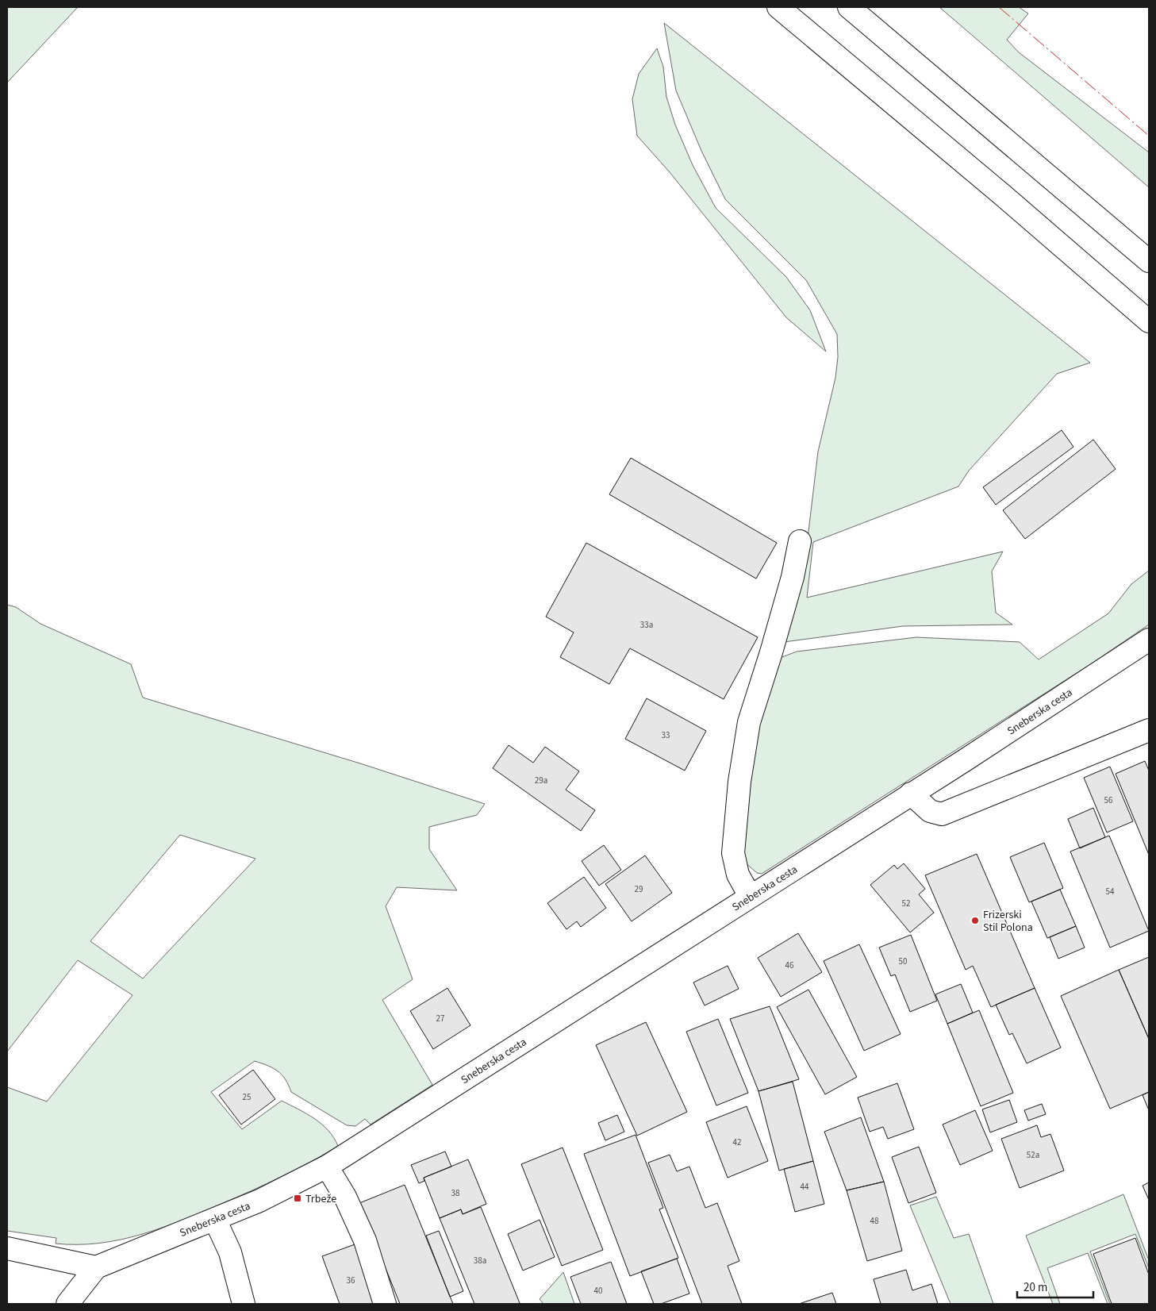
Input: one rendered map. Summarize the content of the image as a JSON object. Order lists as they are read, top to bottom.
{
  "streets": {
    "main road": ["Sneberska cesta"]
  },
  "places": {
    "other": ["Frizerski Stil Polona"],
    "transit": ["Trbeže"]
  },
  "house_numbers": [
    "33a",
    "33",
    "29a",
    "56",
    "29",
    "54",
    "52",
    "50",
    "46",
    "27",
    "25",
    "42",
    "52a",
    "44",
    "38",
    "48",
    "38a",
    "36",
    "40"
  ],
  "scale_bar": "20 m"
}
